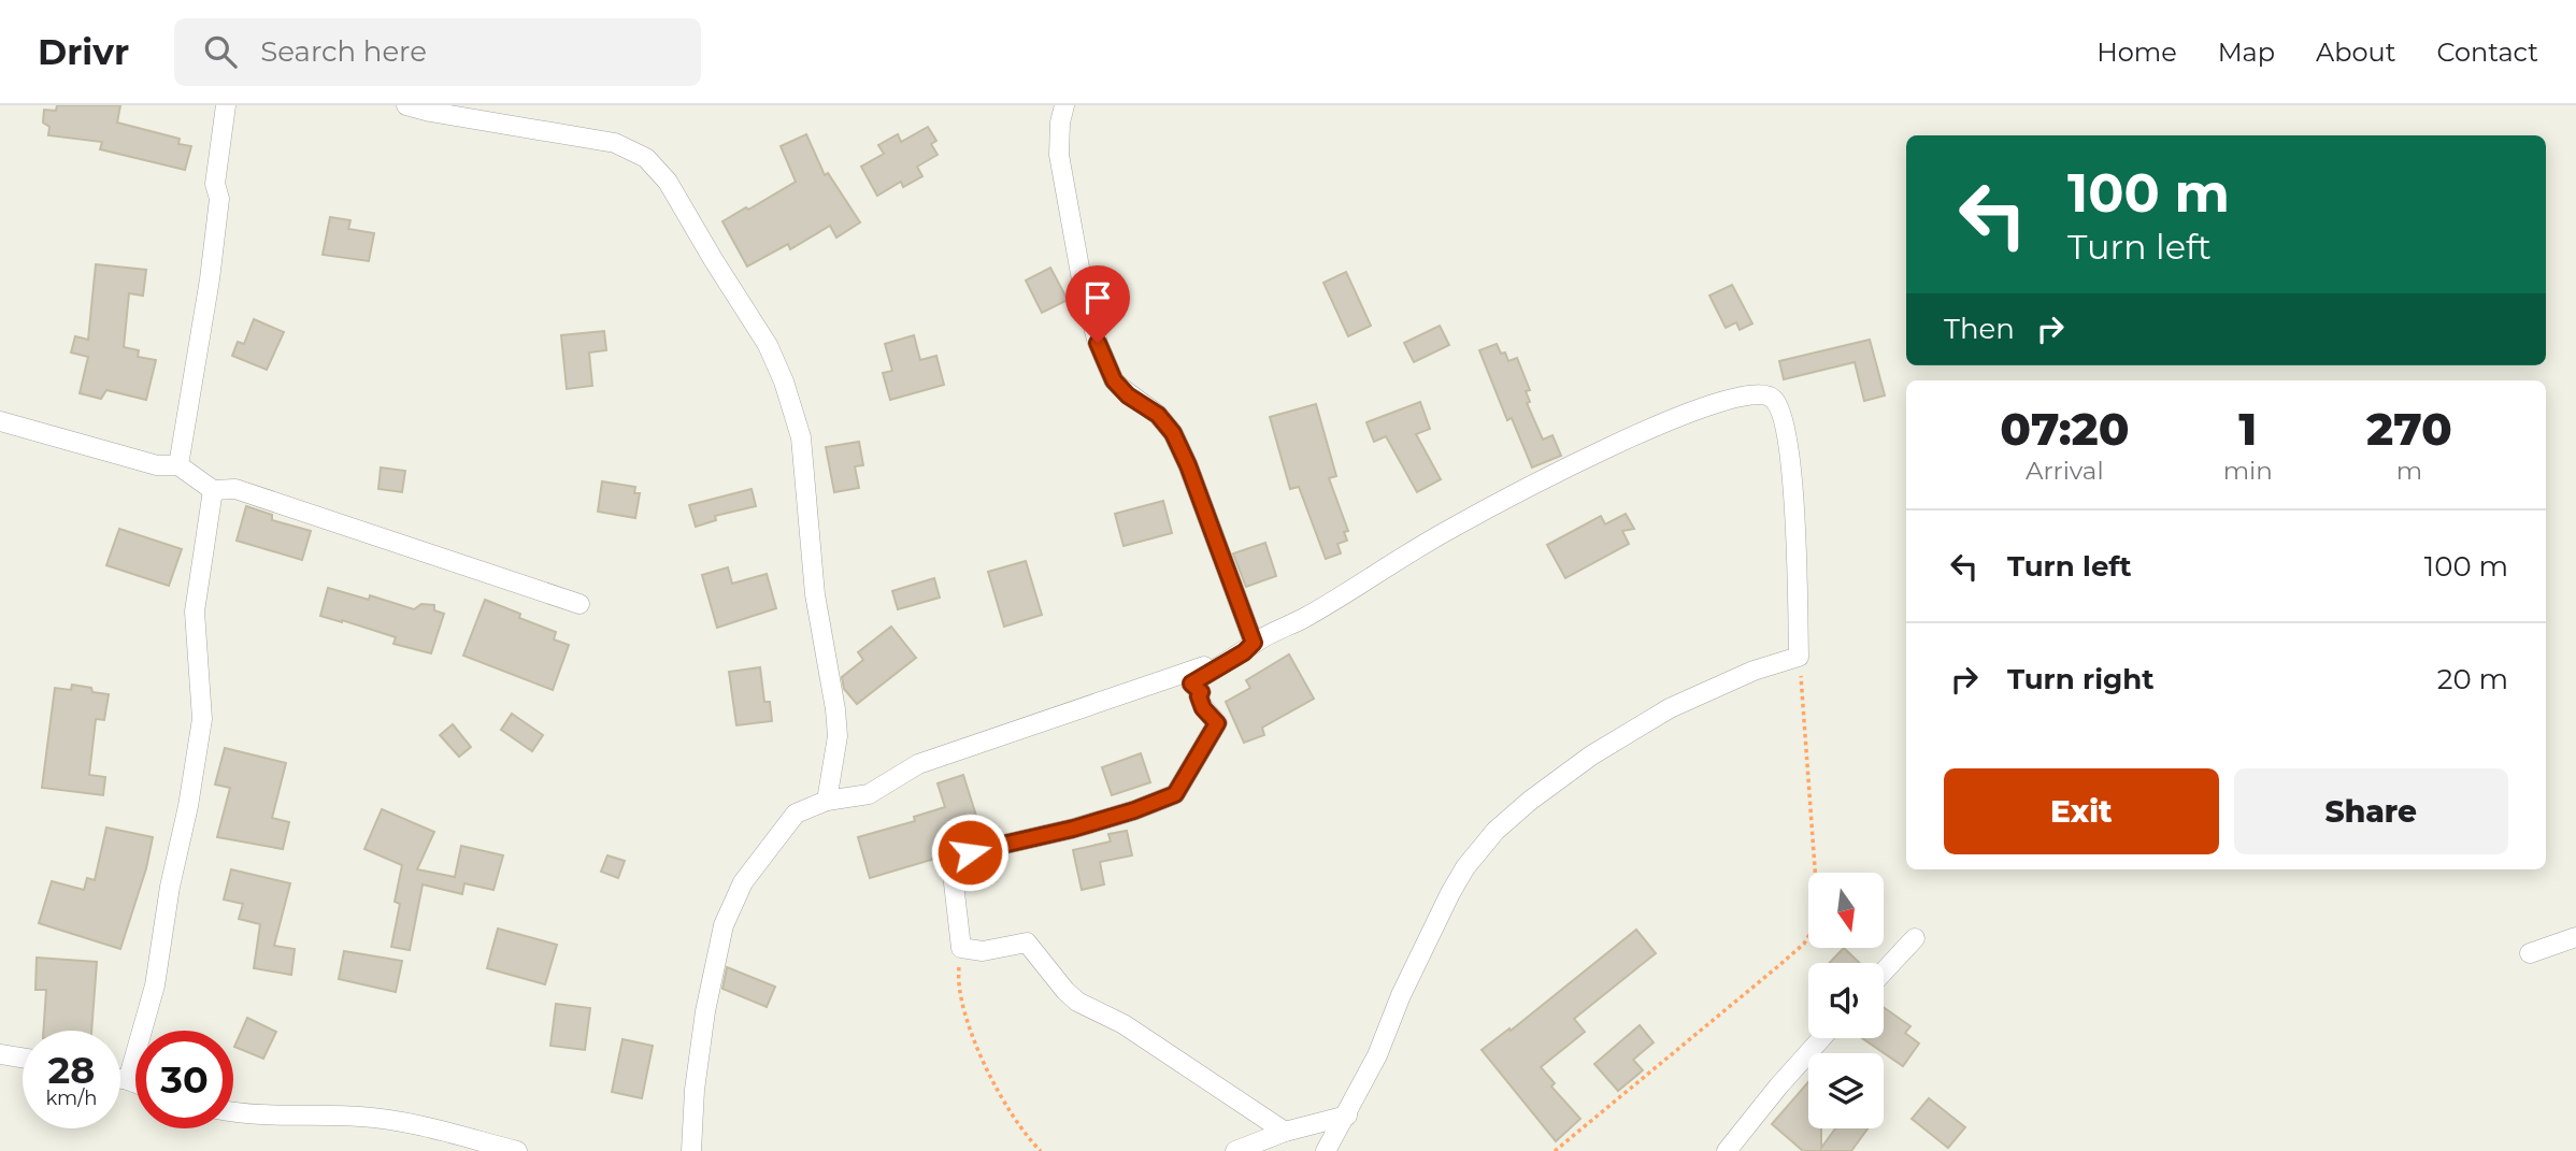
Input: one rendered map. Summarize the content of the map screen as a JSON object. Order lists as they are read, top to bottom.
{
  "north": "bottom",
  "page": {
    "header": "Drivr",
    "search": "Search here",
    "nav": [
      "Home",
      "Map",
      "About",
      "Contact"
    ],
    "turn": ["100 m", "Turn left"],
    "then": "Then",
    "eta": [
      "07:20",
      "Arrival",
      "1",
      "min",
      "270",
      "m"
    ],
    "list": [
      {
        "name": "Turn left",
        "value": "100 m"
      },
      {
        "name": "Turn right",
        "value": "20 m"
      }
    ],
    "buttons": ["Exit", "Share"],
    "speed": "28 km/h",
    "limit": "30"
  }
}
